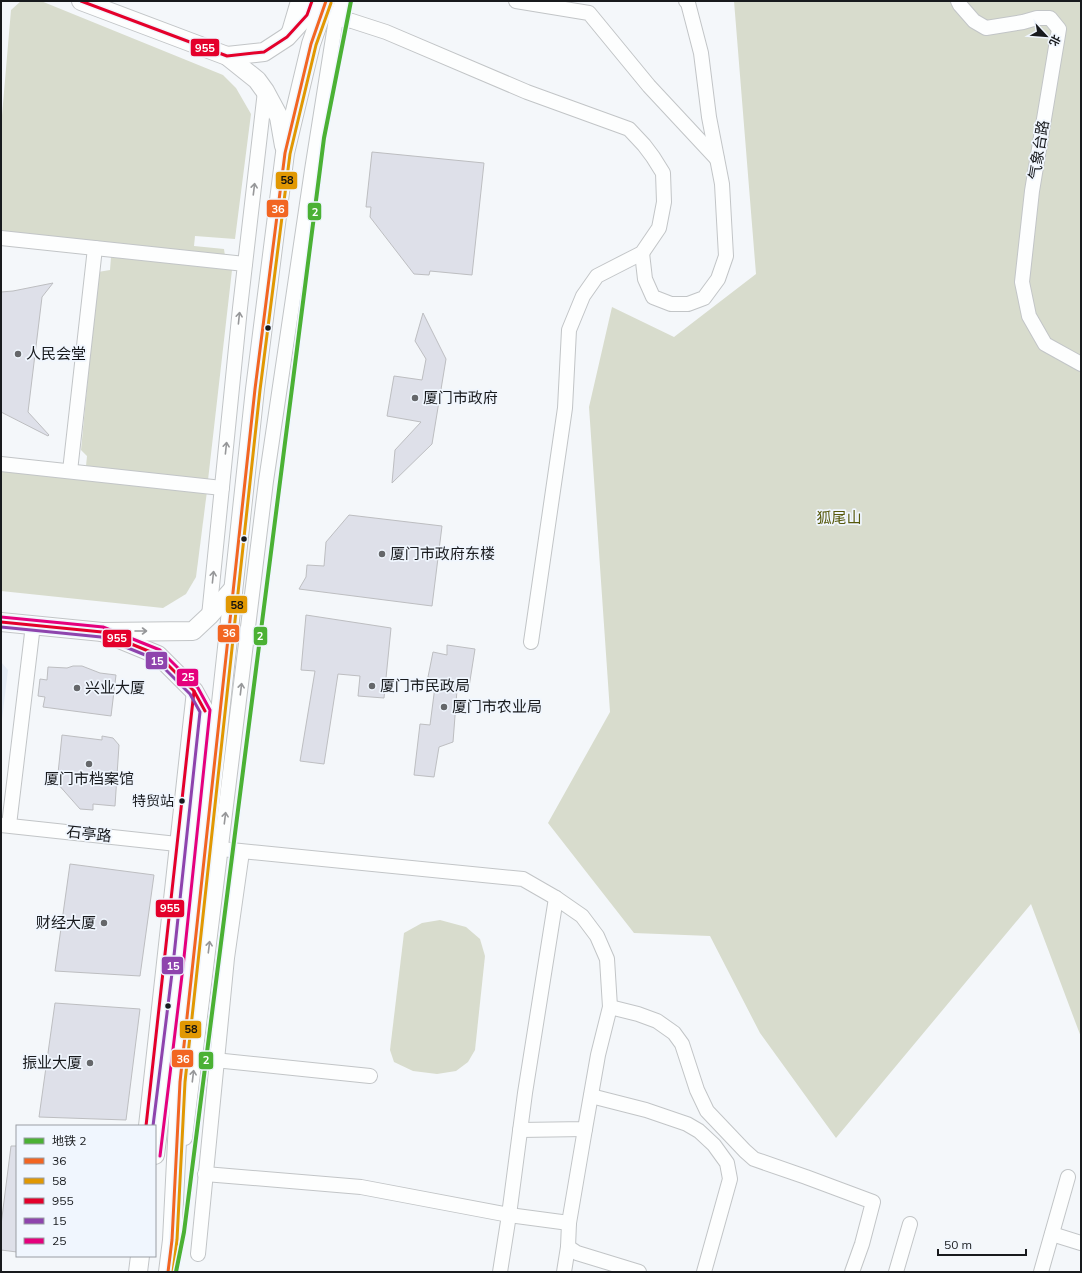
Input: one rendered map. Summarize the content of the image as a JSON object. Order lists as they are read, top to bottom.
{
  "streets": {
    "street": ["气象台路", "石亭路"]
  },
  "parks": ["狐尾山"],
  "places": [
    "人民会堂",
    "厦门市政府",
    "厦门市政府东楼",
    "厦门市民政局",
    "兴业大厦",
    "厦门市农业局",
    "厦门市档案馆",
    "特贸站",
    "财经大厦",
    "振业大厦"
  ],
  "lines": [
    "metro line 2",
    "transit line 36",
    "transit line 955",
    "transit line 58",
    "transit line 25",
    "transit line 15"
  ],
  "legend": [
    "地铁 2",
    "36",
    "58",
    "955",
    "15",
    "25"
  ],
  "scale_bar": "50 m",
  "north": "bottom right"
}
